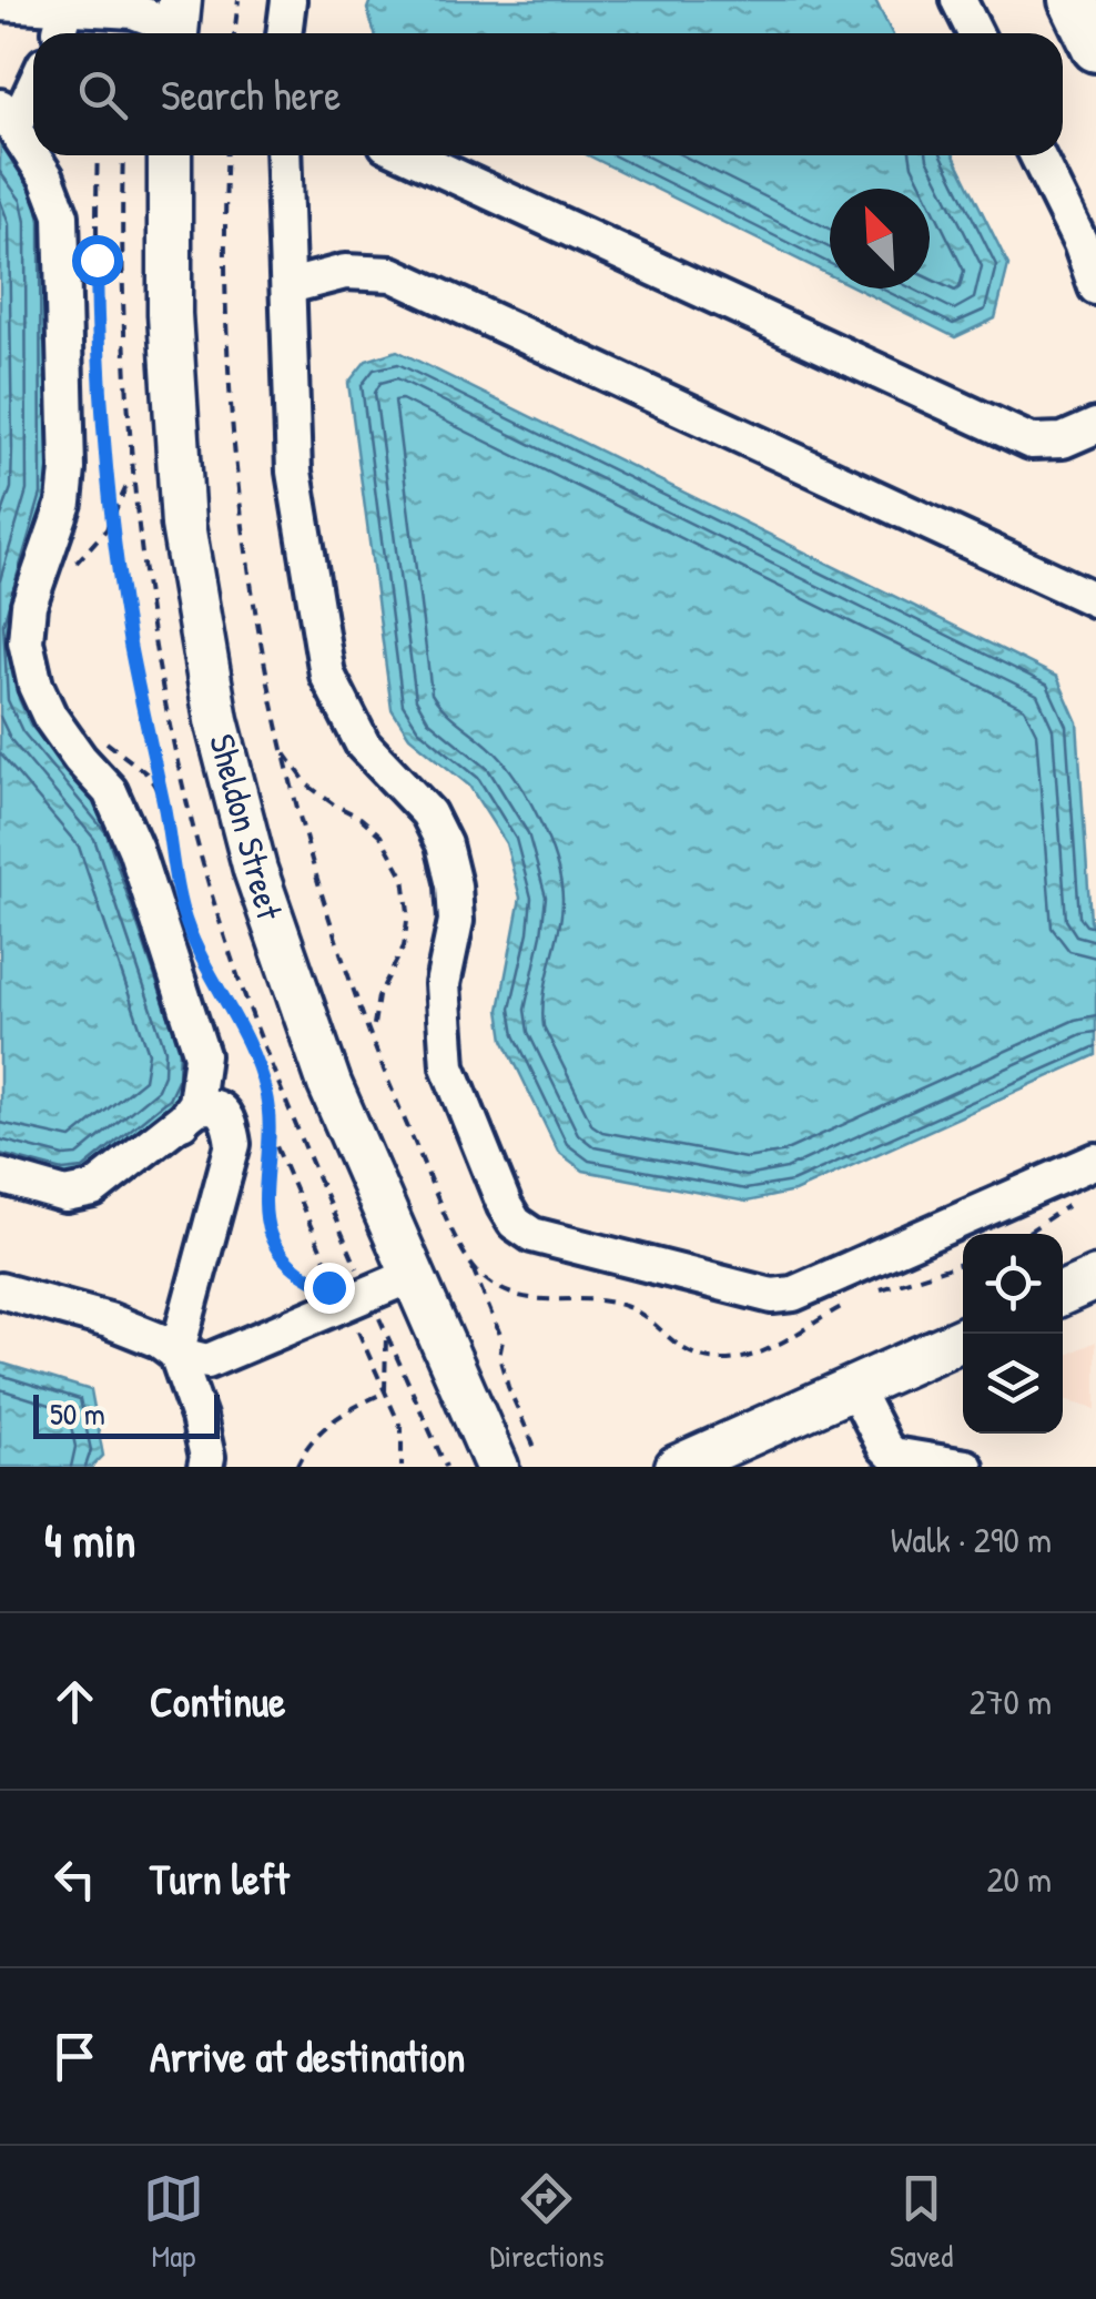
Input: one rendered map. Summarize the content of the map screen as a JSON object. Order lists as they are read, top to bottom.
{
  "streets": {
    "main road": ["Sheldon Street"]
  },
  "scale_bar": "50 m",
  "north": "top left",
  "page": {
    "search": "Search here",
    "scale": "50 m",
    "heading": ["4 min", "Walk · 290 m"],
    "list": [
      ["Continue", "270 m"],
      ["Turn left", "20 m"],
      "Arrive at destination"
    ],
    "nav": ["Map", "Directions", "Saved"]
  }
}
